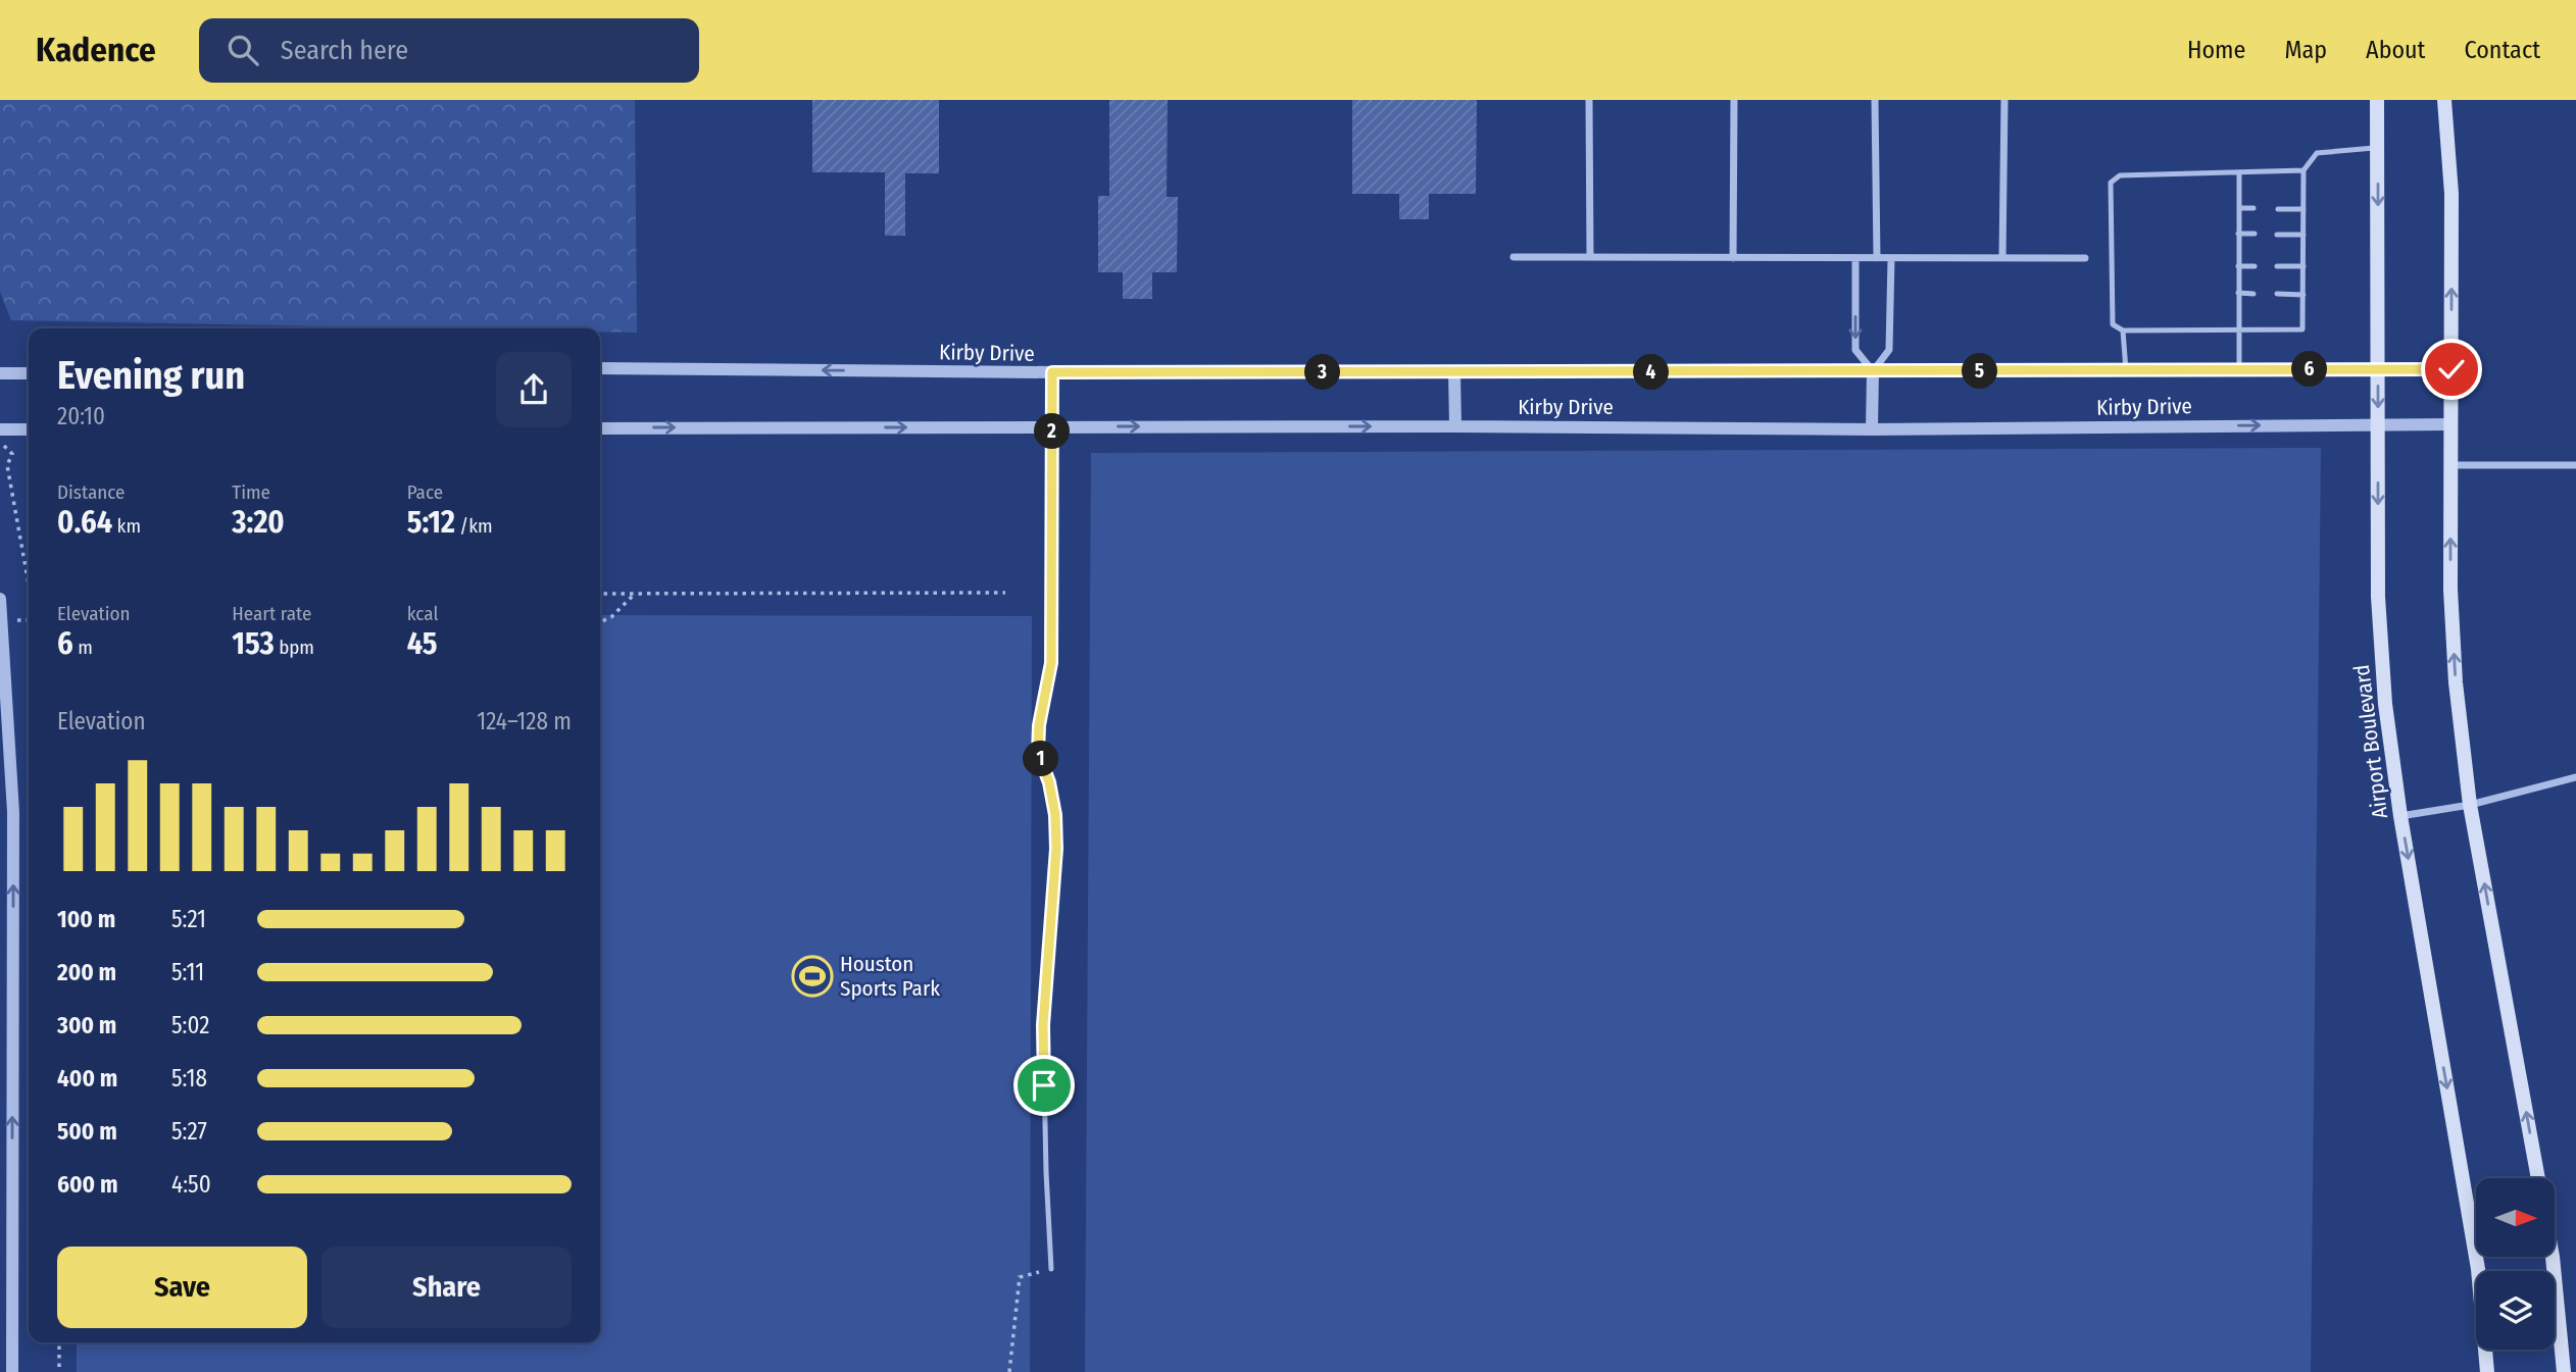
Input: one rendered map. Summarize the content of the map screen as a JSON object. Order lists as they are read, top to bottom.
{
  "streets": {
    "main road": ["Airport Boulevard"],
    "street": ["Kirby Drive"]
  },
  "crossings": [
    ["Kirby Drive", "Airport Boulevard"]
  ],
  "places": {
    "sports": ["Houston Sports Park"]
  },
  "north": "right",
  "page": {
    "header": "Kadence",
    "search": "Search here",
    "nav": [
      "Home",
      "Map",
      "About",
      "Contact"
    ],
    "heading": ["Evening run", "20:10"],
    "pins": [
      "6",
      "5",
      "3",
      "4",
      "2",
      "1"
    ],
    "stats": [
      ["Distance", "0.64 km"],
      ["Time", "3:20"],
      ["Pace", "5:12 /km"],
      ["Elevation", "6 m"],
      ["Heart rate", "153 bpm"],
      ["kcal", "45"]
    ],
    "chart": ["Elevation", "124–128 m"],
    "list": [
      {
        "name": "100 m",
        "note": "5:21"
      },
      {
        "name": "200 m",
        "note": "5:11"
      },
      {
        "name": "300 m",
        "note": "5:02"
      },
      {
        "name": "400 m",
        "note": "5:18"
      },
      {
        "name": "500 m",
        "note": "5:27"
      },
      {
        "name": "600 m",
        "note": "4:50"
      }
    ],
    "buttons": ["Save", "Share"]
  }
}
